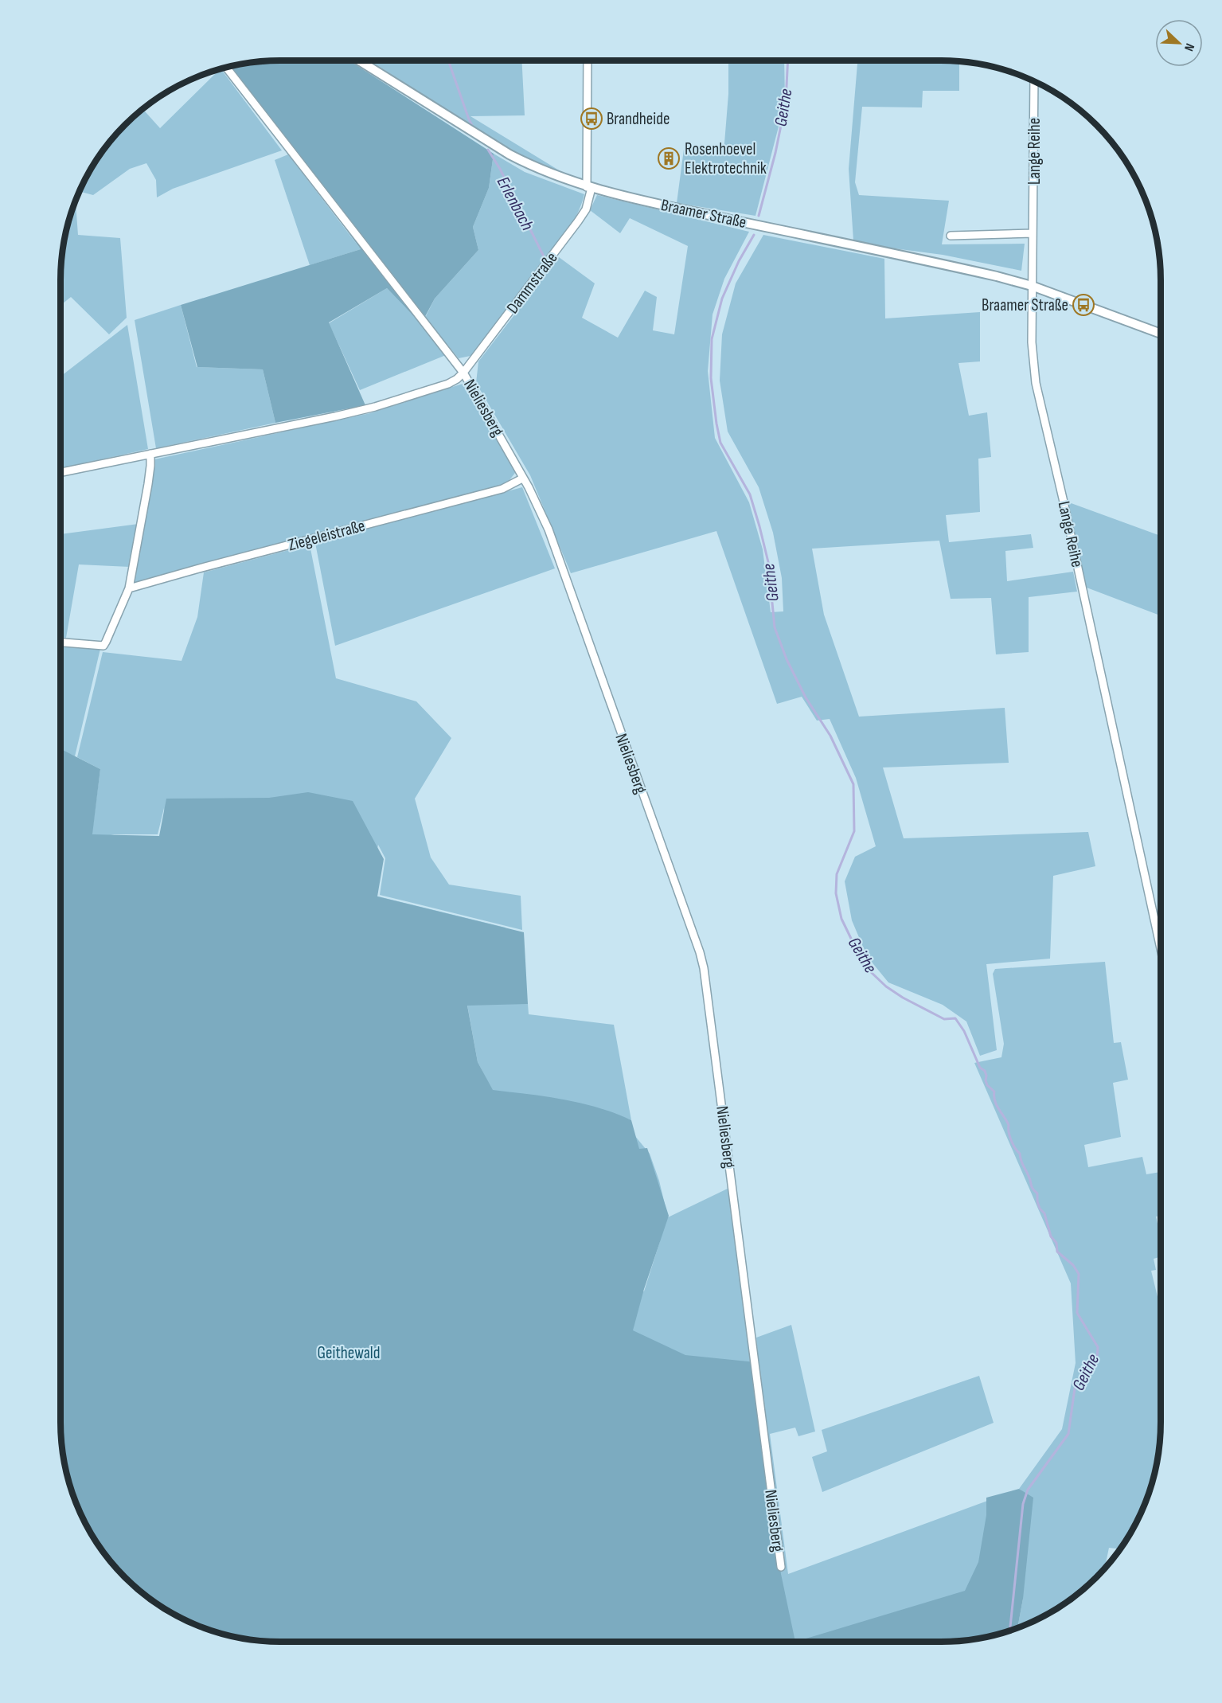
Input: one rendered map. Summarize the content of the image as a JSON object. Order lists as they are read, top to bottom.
{
  "streets": {
    "street": [
      "Lange Reihe",
      "Braamer Straße",
      "Dammstraße",
      "Nieliesberg",
      "Ziegeleistraße"
    ]
  },
  "crossings": [
    ["Lange Reihe", "Braamer Straße"],
    ["Braamer Straße", "Dammstraße"],
    ["Dammstraße", "Nieliesberg"],
    ["Nieliesberg", "Ziegeleistraße"]
  ],
  "water": ["Geithe", "Erlenbach"],
  "parks": ["Geithewald"],
  "places": {
    "bus stop": ["Brandheide", "Braamer Straße"],
    "building": ["Rosenhoevel Elektrotechnik"]
  },
  "north": "bottom right"
}
